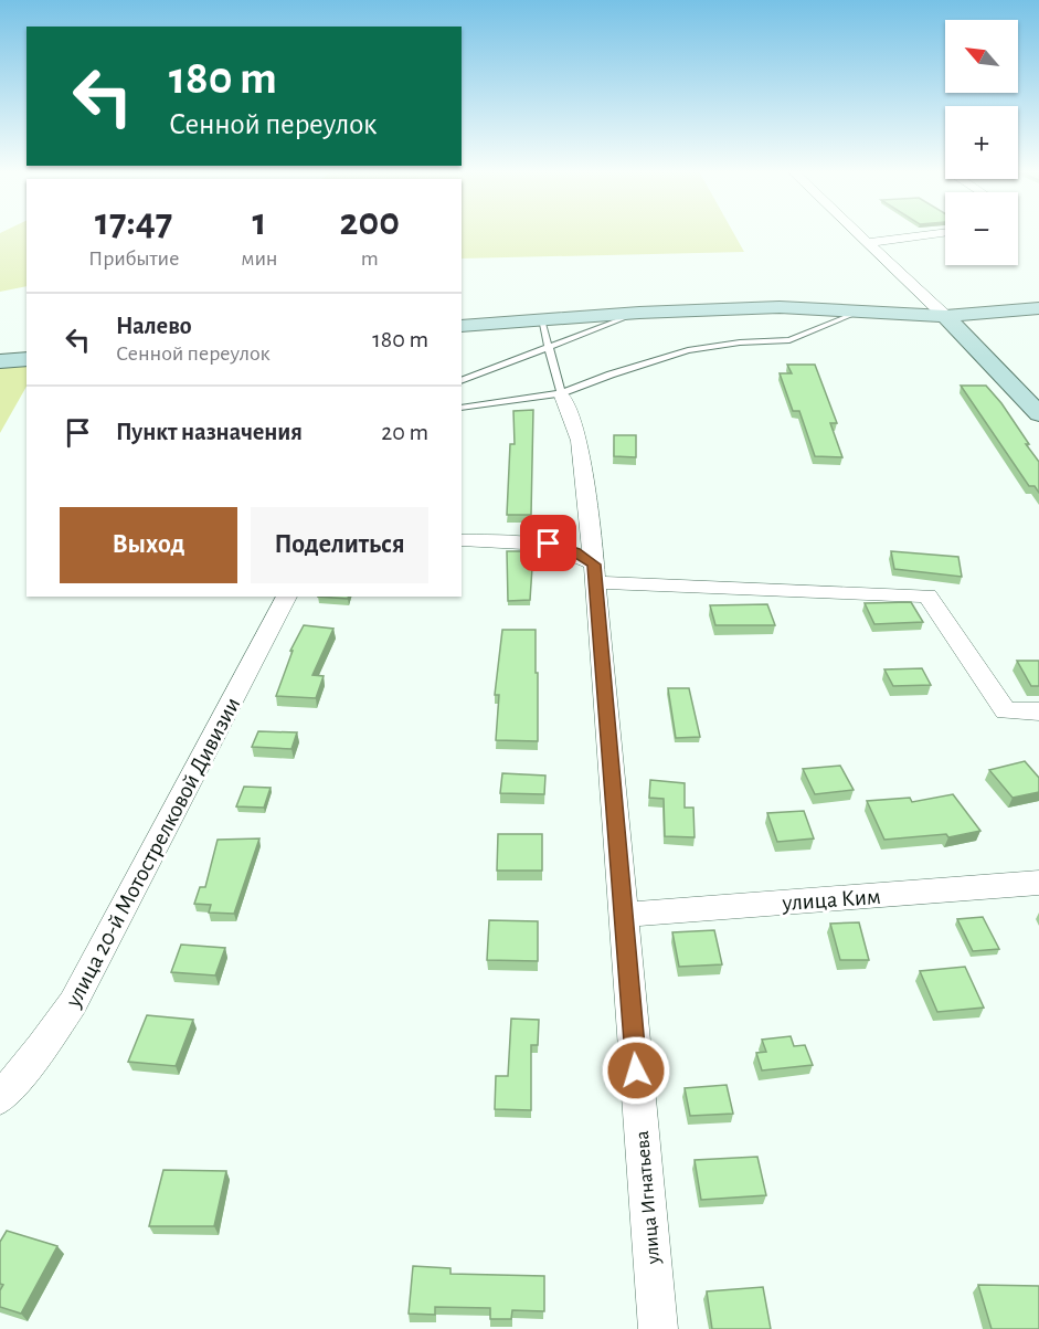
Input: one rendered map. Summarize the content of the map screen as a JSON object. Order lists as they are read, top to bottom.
{
  "streets": {
    "street": ["улица 20-й Мотострелковой Дивизии", "улица Ким", "улица Игнатьева"]
  },
  "crossings": [
    ["улица Ким", "улица Игнатьева"]
  ],
  "north": "top left",
  "page": {
    "map_buttons": ["+", "−"],
    "turn": ["180 m", "Сенной переулок"],
    "eta": [
      "17:47",
      "Прибытие",
      "1",
      "мин",
      "200",
      "m"
    ],
    "list": [
      {
        "name": "Налево",
        "note": "Сенной переулок",
        "value": "180 m"
      },
      {
        "name": "Пункт назначения",
        "value": "20 m"
      }
    ],
    "buttons": ["Выход", "Поделиться"]
  }
}
